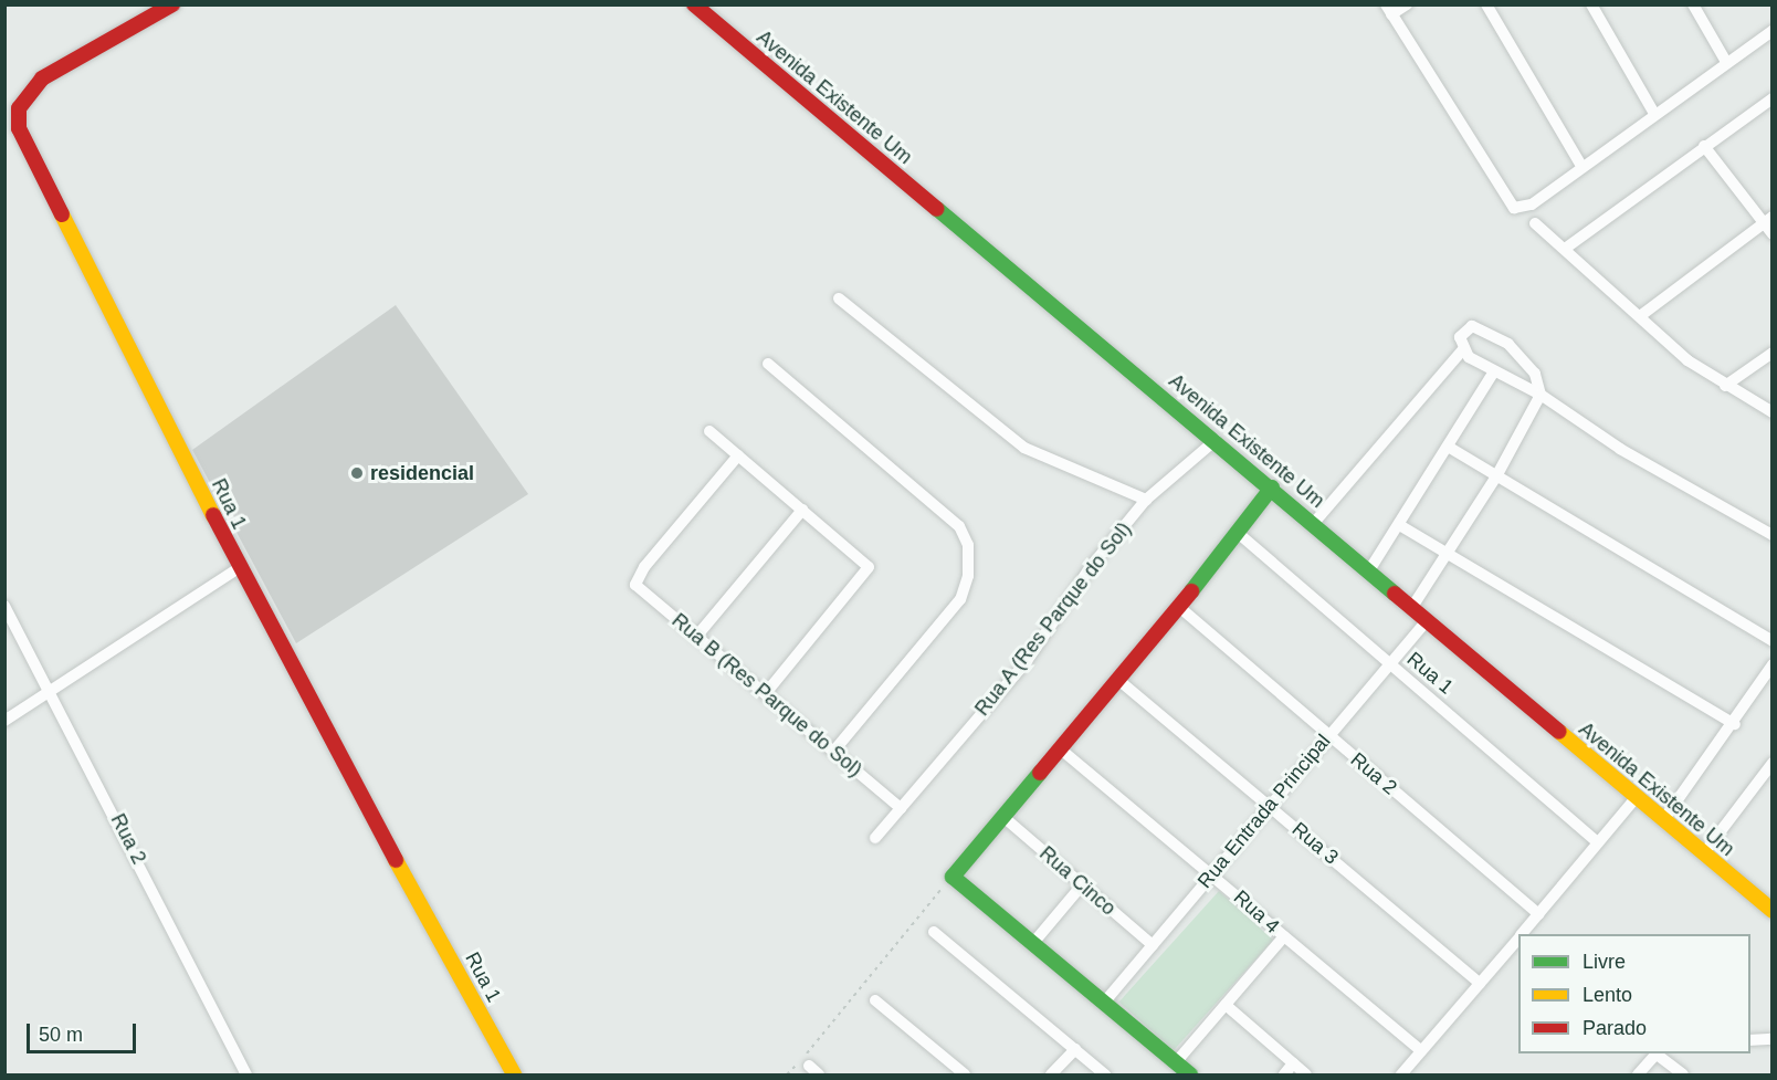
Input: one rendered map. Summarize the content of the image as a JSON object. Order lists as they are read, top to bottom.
{
  "streets": {
    "street": [
      "Avenida Existente Um",
      "Rua 1",
      "Rua A (Res Parque do Sol)",
      "Rua B (Res Parque do Sol)",
      "Rua 2",
      "Rua Entrada Principal",
      "Rua 3",
      "Rua Cinco",
      "Rua 4"
    ]
  },
  "crossings": [
    ["Avenida Existente Um", "Rua A (Res Parque do Sol)"],
    ["Avenida Existente Um", "Rua Entrada Principal"],
    ["Rua 1", "Rua Entrada Principal"],
    ["Rua A (Res Parque do Sol)", "Rua B (Res Parque do Sol)"],
    ["Rua 2", "Rua Entrada Principal"],
    ["Rua Entrada Principal", "Rua 3"],
    ["Rua Entrada Principal", "Rua Cinco"],
    ["Rua Entrada Principal", "Rua 4"]
  ],
  "places": ["residencial"],
  "legend": ["Livre", "Lento", "Parado"],
  "scale_bar": "50 m"
}
